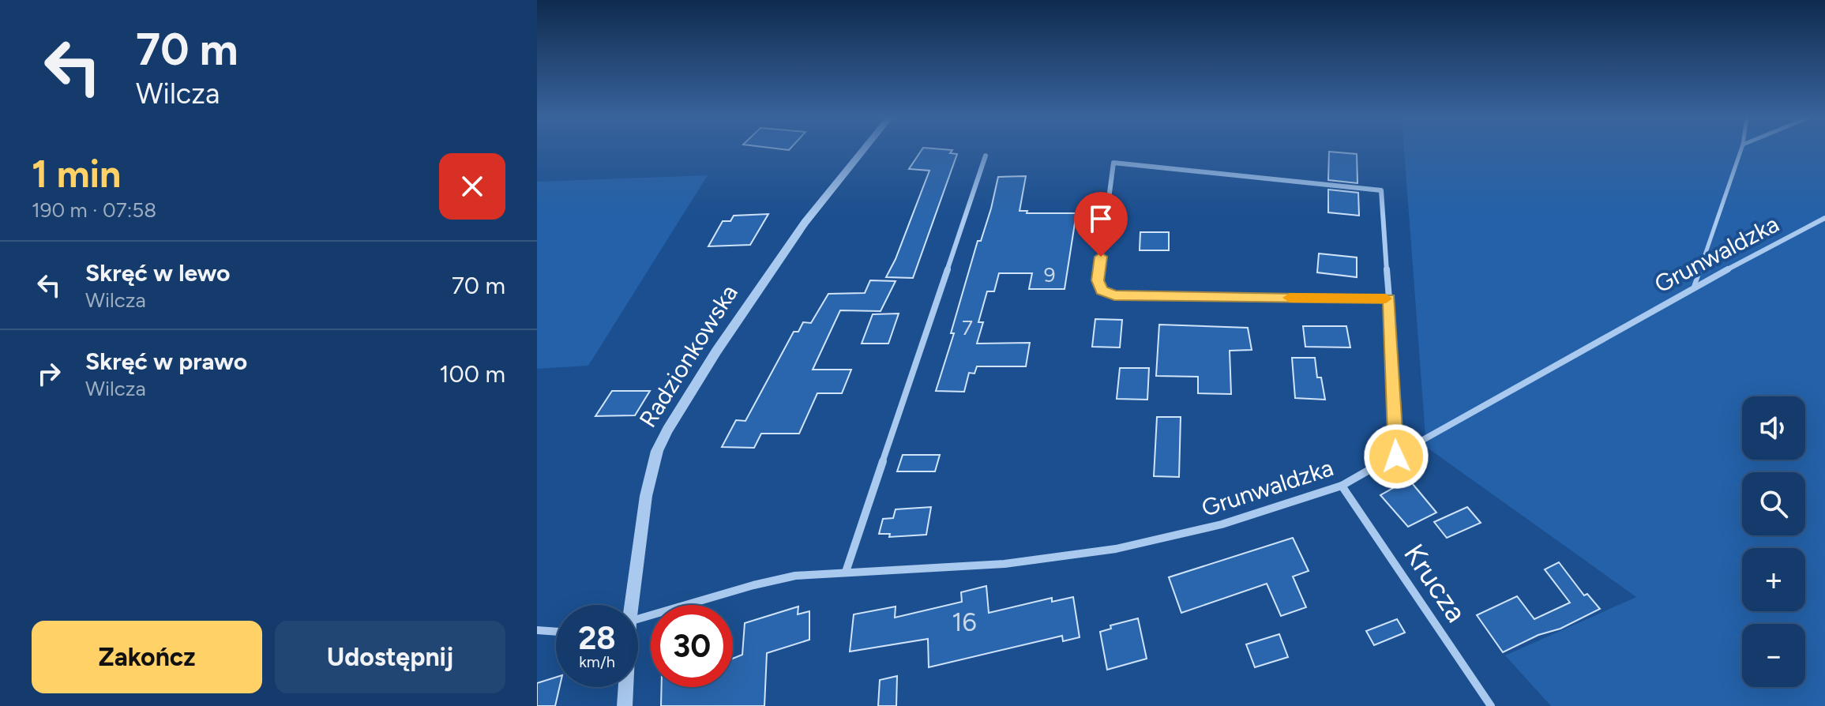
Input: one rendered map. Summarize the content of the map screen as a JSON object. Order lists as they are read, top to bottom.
{
  "streets": {
    "street": ["Grunwaldzka", "Radzionkowska", "Krucza"]
  },
  "crossings": [
    ["Grunwaldzka", "Krucza"]
  ],
  "house_numbers": ["9", "7", "16"],
  "page": {
    "turn": ["70 m", "Wilcza"],
    "heading": ["1 min", "190 m · 07:58"],
    "list": [
      {
        "name": "Skręć w lewo",
        "note": "Wilcza",
        "value": "70 m"
      },
      {
        "name": "Skręć w prawo",
        "note": "Wilcza",
        "value": "100 m"
      }
    ],
    "map_buttons": ["+", "−"],
    "speed": "28 km/h",
    "limit": "30",
    "buttons": ["Zakończ", "Udostępnij"]
  }
}
